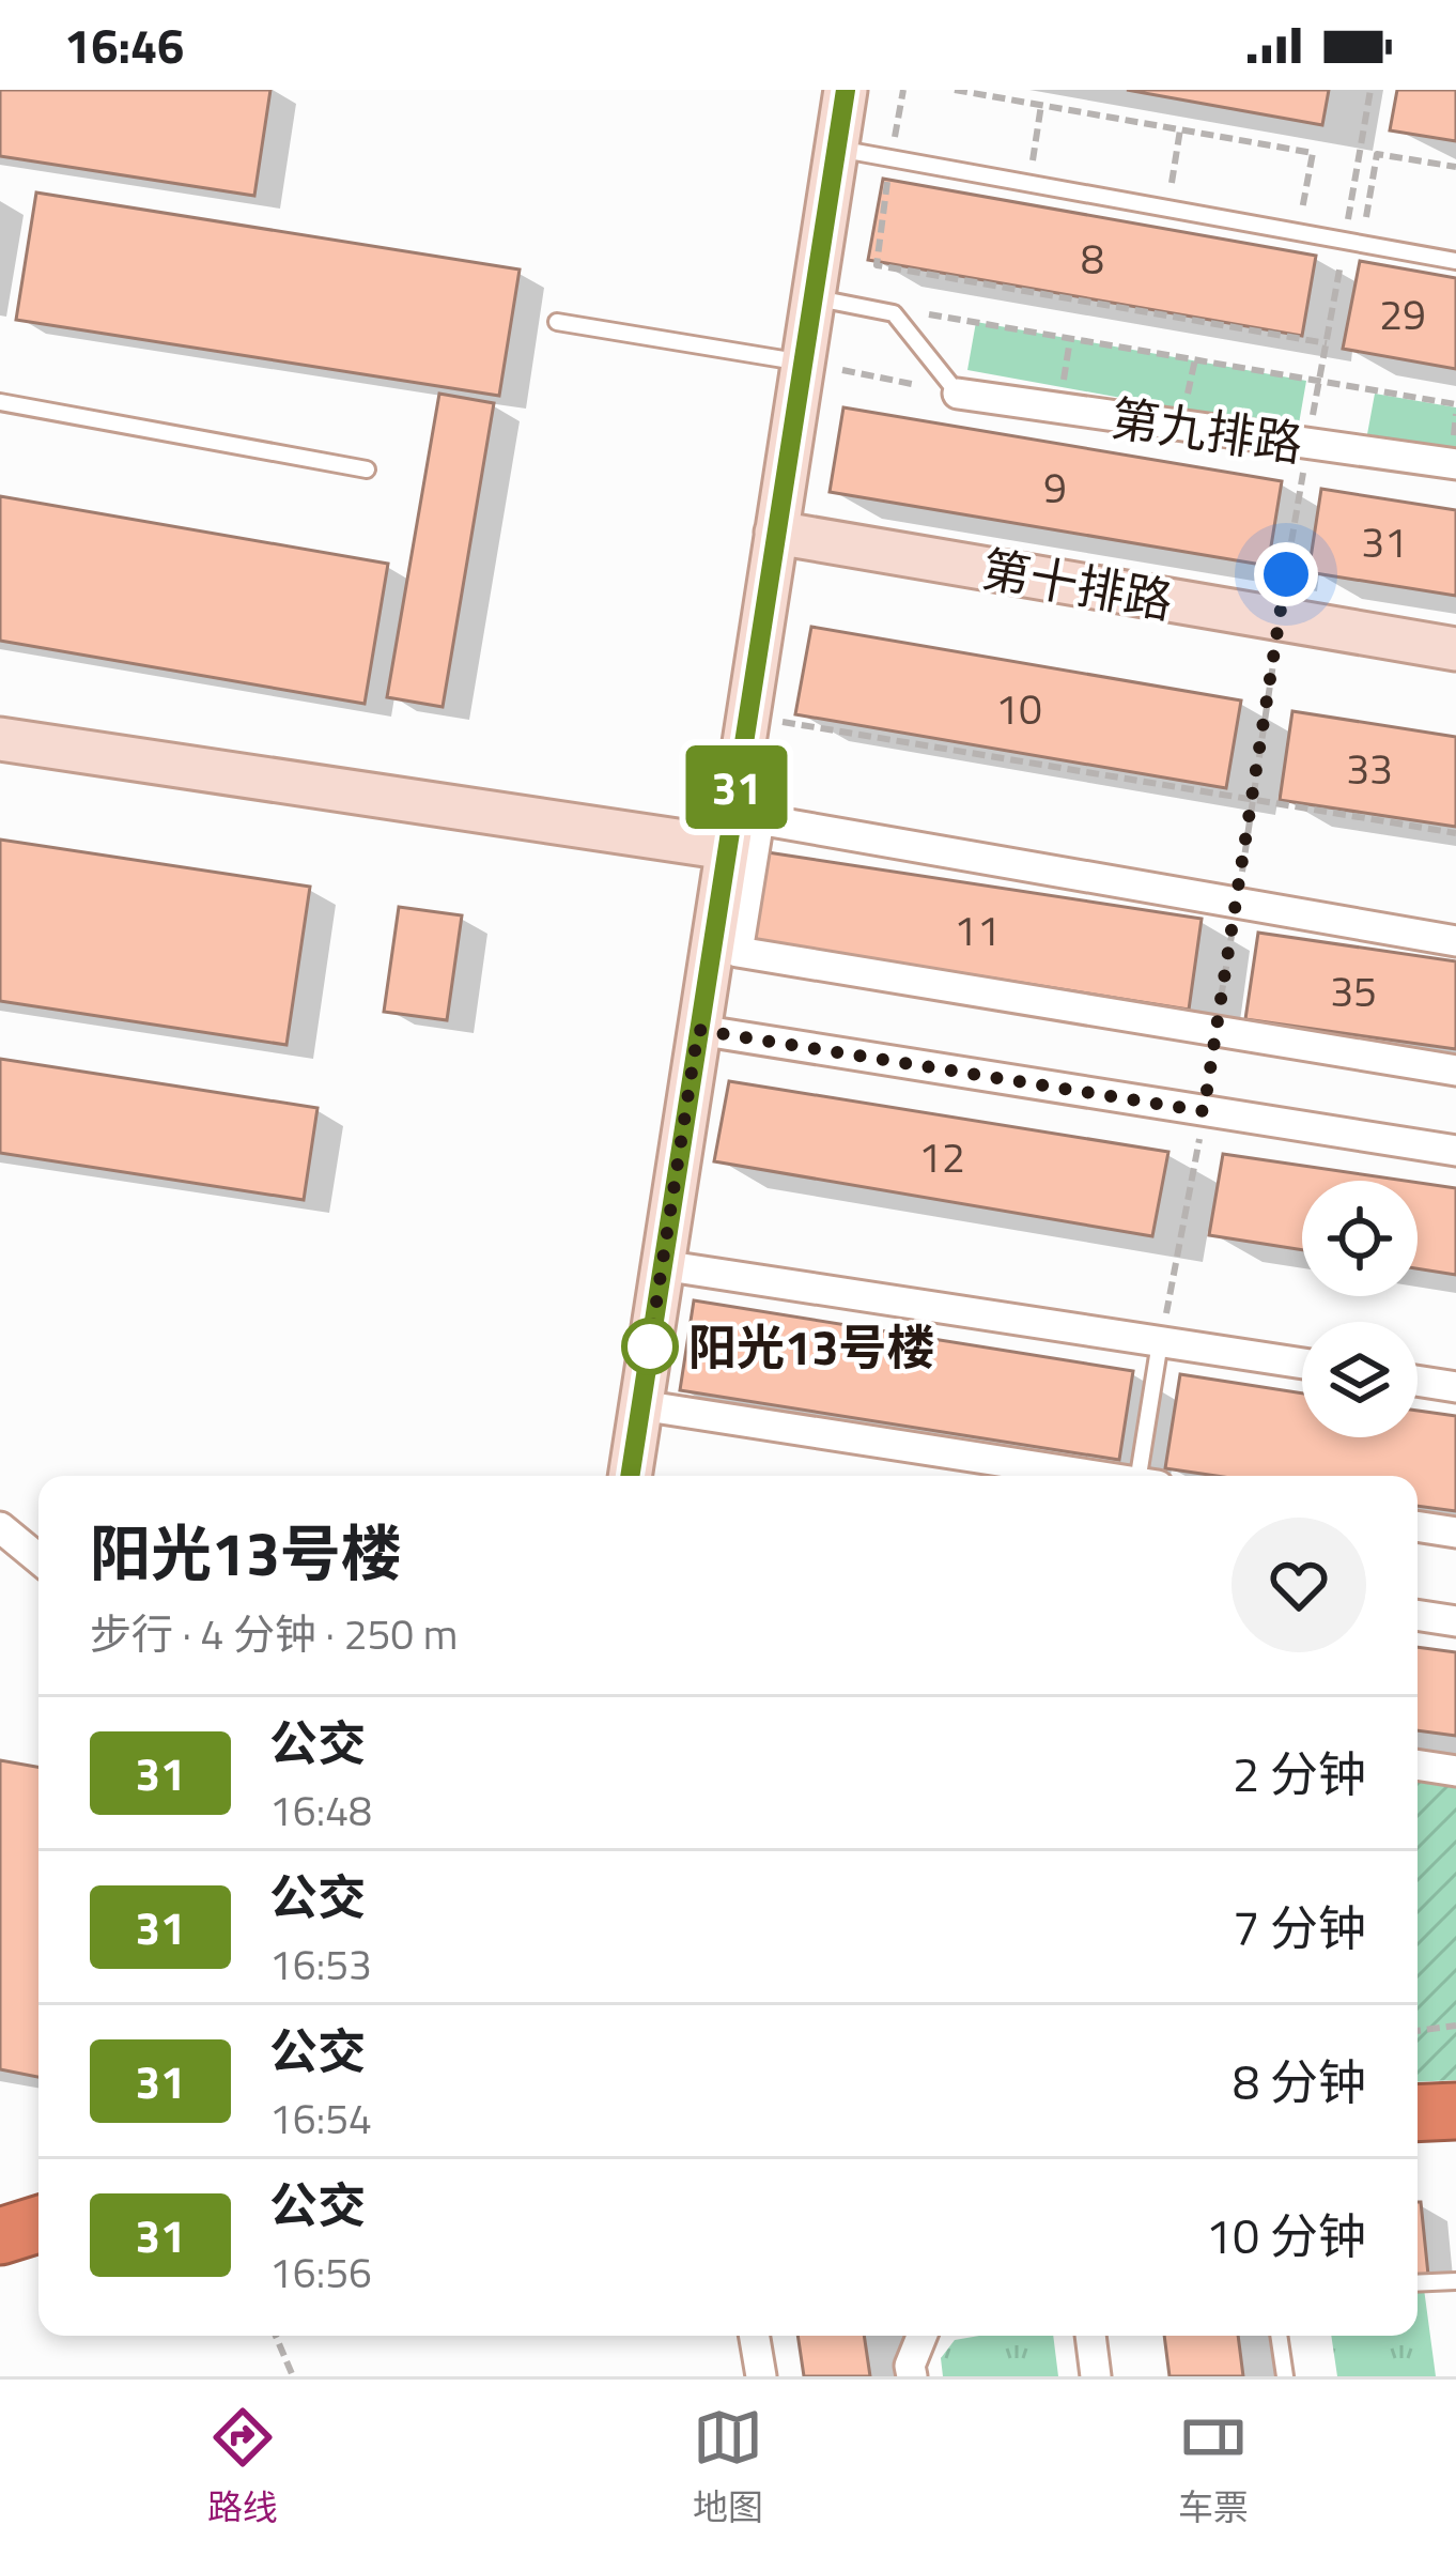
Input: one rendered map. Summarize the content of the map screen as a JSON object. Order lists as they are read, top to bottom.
{
  "streets": {
    "street": ["第九排路", "第十排路"]
  },
  "places": ["阳光13号楼"],
  "lines": ["bus line 31"],
  "house_numbers": [
    "8",
    "29",
    "9",
    "31",
    "10",
    "33",
    "11",
    "35",
    "12"
  ],
  "page": {
    "status": "16:46",
    "on_map": "31",
    "heading": ["阳光13号楼", "步行 · 4 分钟 · 250 m"],
    "list": [
      {
        "mark": "31",
        "name": "公交",
        "note": "16:48",
        "value": "2 分钟"
      },
      {
        "mark": "31",
        "name": "公交",
        "note": "16:53",
        "value": "7 分钟"
      },
      {
        "mark": "31",
        "name": "公交",
        "note": "16:54",
        "value": "8 分钟"
      },
      {
        "mark": "31",
        "name": "公交",
        "note": "16:56",
        "value": "10 分钟"
      }
    ],
    "tabs": ["路线", "地图", "车票"]
  }
}
